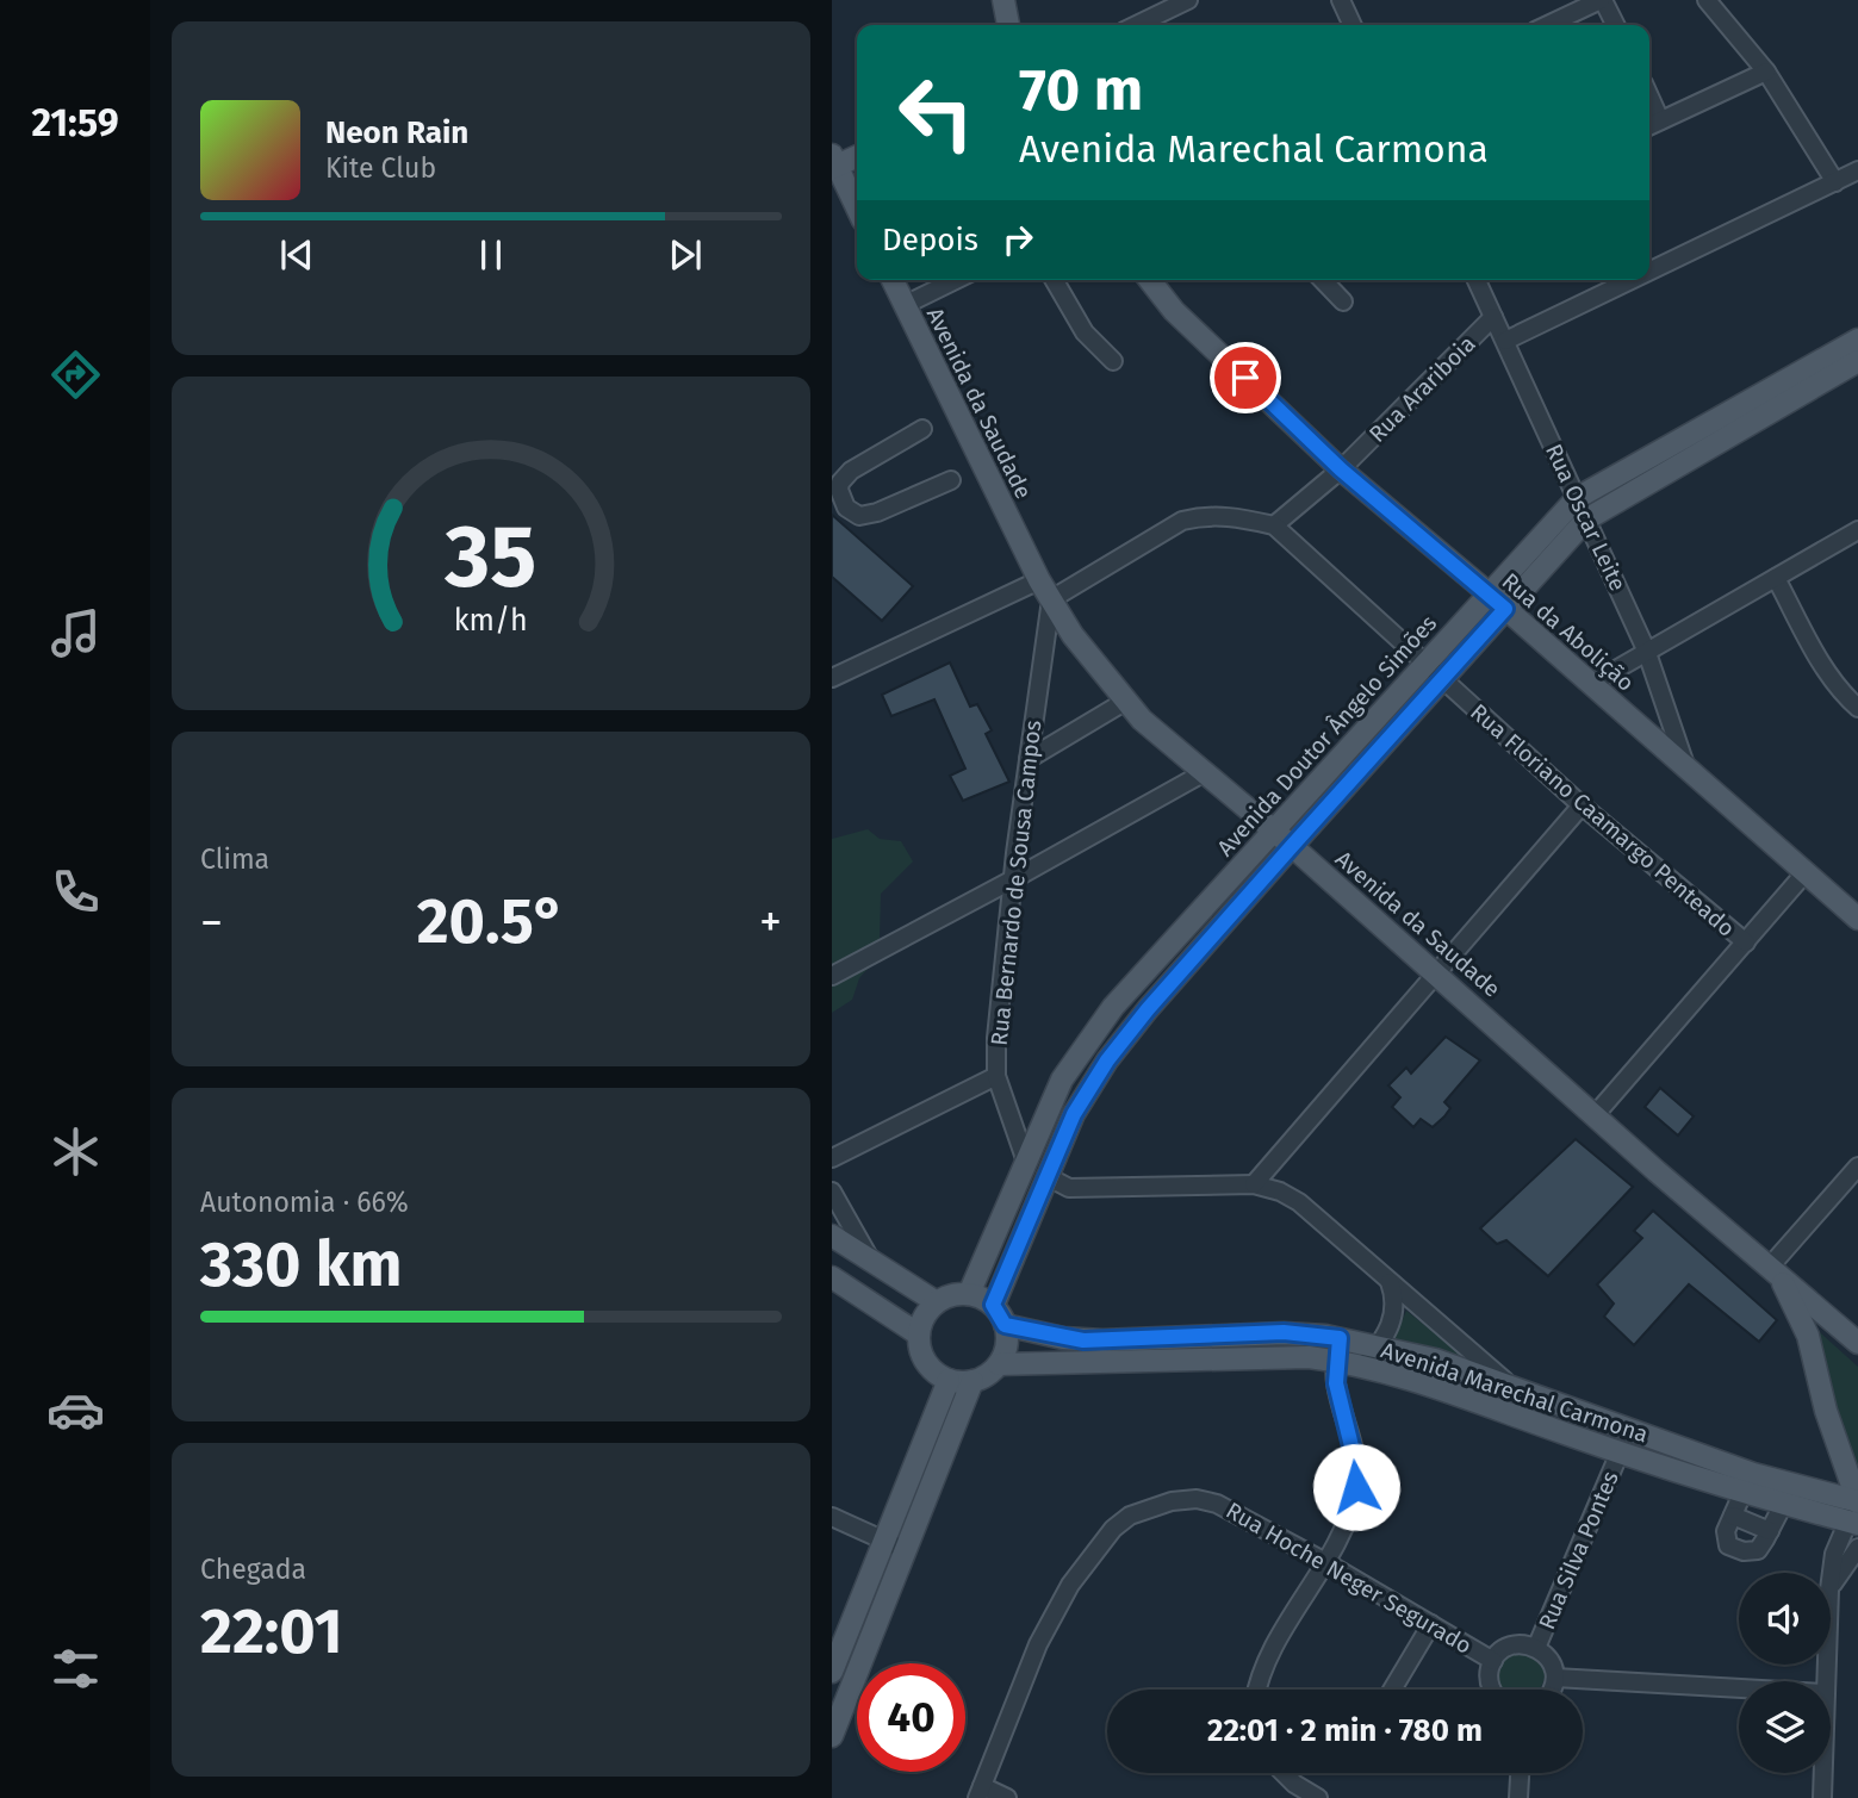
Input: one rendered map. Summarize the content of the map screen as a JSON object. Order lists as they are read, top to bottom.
{
  "streets": {
    "main road": [
      "Avenida da Saudade",
      "Rua da Abolição",
      "Avenida Doutor Ângelo Simões",
      "Avenida Marechal Carmona"
    ],
    "street": [
      "Rua Arariboia",
      "Rua Oscar Leite",
      "Rua Floriano Caamargo Penteado",
      "Rua Bernardo de Sousa Campos",
      "Rua Silva Pontes",
      "Rua Hoche Neger Segurado"
    ]
  },
  "crossings": [
    ["Rua Arariboia", "Rua Oscar Leite"],
    ["Rua Arariboia", "Rua da Abolição"],
    ["Rua Arariboia", "Rua Floriano Caamargo Penteado"],
    ["Avenida da Saudade", "Avenida Doutor Ângelo Simões"],
    ["Avenida da Saudade", "Rua Bernardo de Sousa Campos"],
    ["Rua Oscar Leite", "Rua da Abolição"],
    ["Rua Oscar Leite", "Avenida Doutor Ângelo Simões"],
    ["Rua da Abolição", "Avenida Doutor Ângelo Simões"],
    ["Avenida Doutor Ângelo Simões", "Rua Floriano Caamargo Penteado"],
    ["Avenida Doutor Ângelo Simões", "Rua Bernardo de Sousa Campos"],
    ["Avenida Doutor Ângelo Simões", "Avenida Marechal Carmona"],
    ["Avenida Marechal Carmona", "Rua Silva Pontes"]
  ],
  "page": {
    "tabs": "21:59",
    "turn": ["70 m", "Avenida Marechal Carmona"],
    "song": ["Neon Rain", "Kite Club"],
    "then": "Depois",
    "tile": [
      "Clima",
      ["Autonomia · 66%", "330 km"],
      ["Chegada", "22:01"]
    ],
    "heat": ["−", "20.5°", "+"],
    "limit": "40",
    "trip": "22:01 · 2 min · 780 m",
    "gauge": ["35", "km/h"]
  }
}
